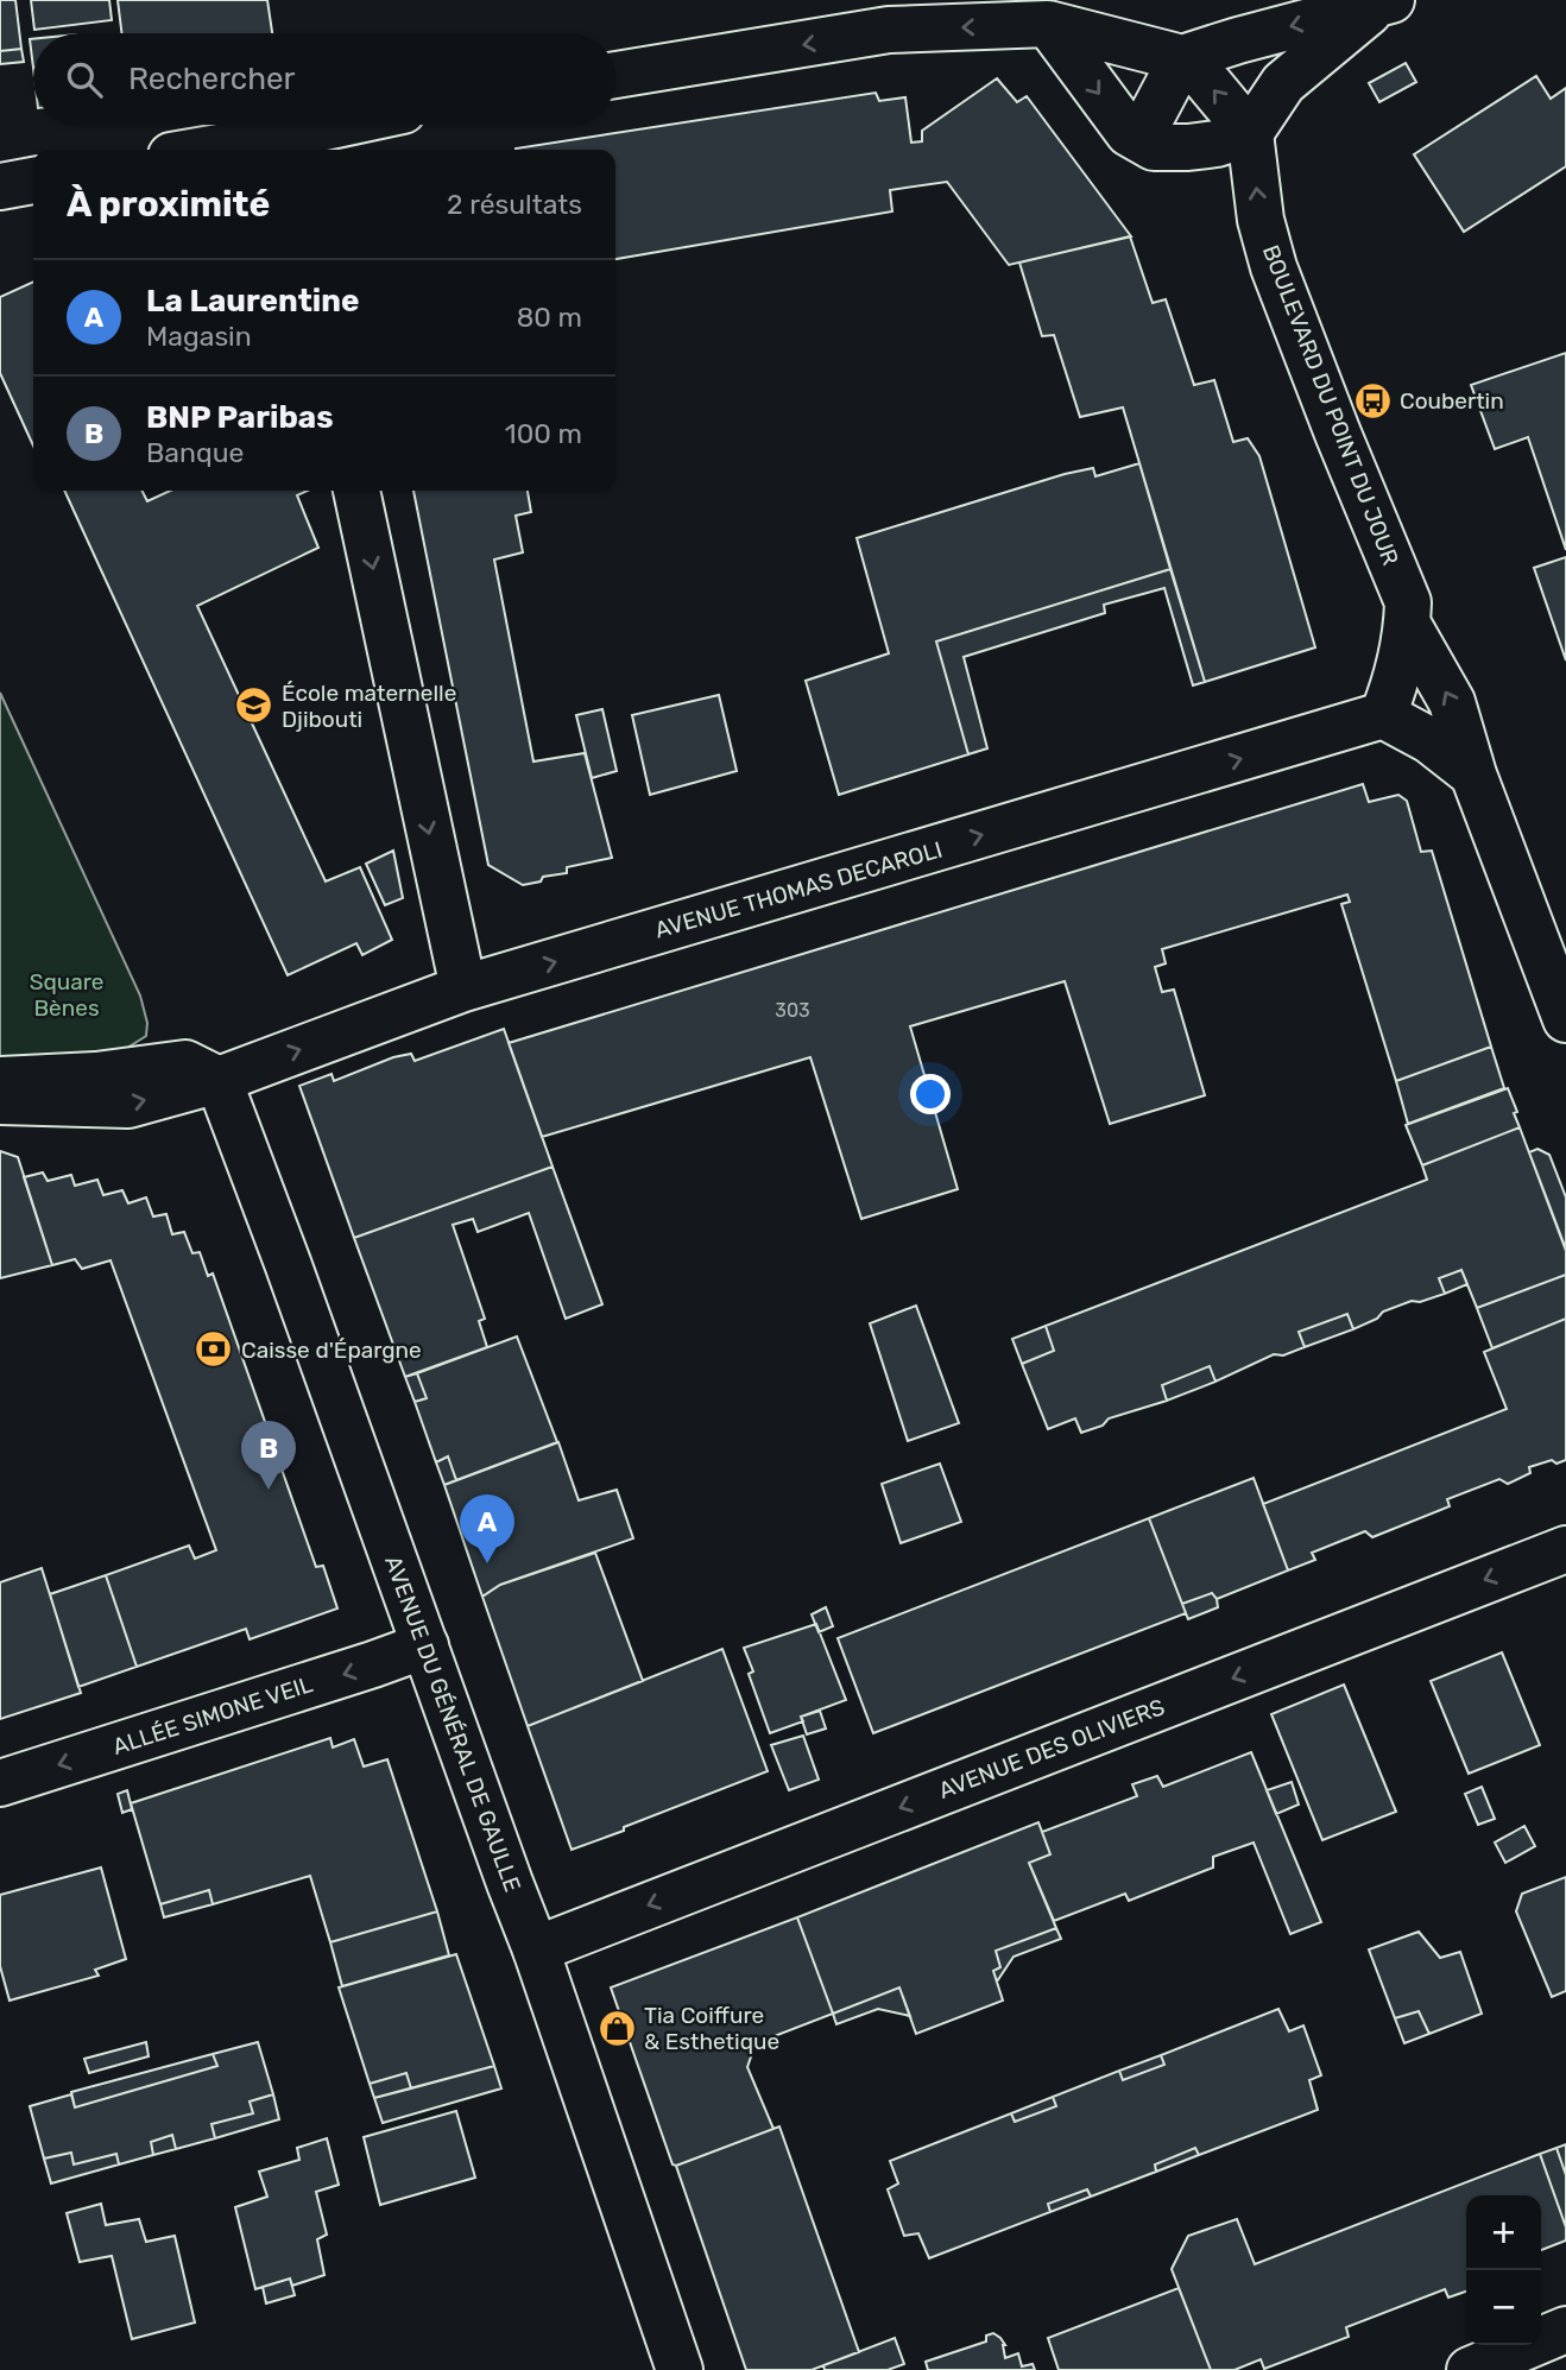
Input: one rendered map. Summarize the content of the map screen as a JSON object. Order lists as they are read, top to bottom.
{
  "streets": {
    "street": [
      "BOULEVARD DU POINT DU JOUR",
      "AVENUE THOMAS DECAROLI",
      "ALLÉE SIMONE VEIL",
      "AVENUE DU GÉNÉRAL DE GAULLE",
      "AVENUE DES OLIVIERS"
    ]
  },
  "crossings": [
    ["BOULEVARD DU POINT DU JOUR", "AVENUE THOMAS DECAROLI"],
    ["AVENUE THOMAS DECAROLI", "AVENUE DU GÉNÉRAL DE GAULLE"],
    ["ALLÉE SIMONE VEIL", "AVENUE DU GÉNÉRAL DE GAULLE"],
    ["AVENUE DU GÉNÉRAL DE GAULLE", "AVENUE DES OLIVIERS"]
  ],
  "one_way": [
    "BOULEVARD DU POINT DU JOUR",
    "AVENUE THOMAS DECAROLI",
    "ALLÉE SIMONE VEIL",
    "AVENUE DES OLIVIERS"
  ],
  "parks": ["Square Bènes"],
  "places": {
    "bus stop": ["Coubertin"],
    "school or university": ["École maternelle Djibouti"],
    "bank": ["Caisse d'Épargne"],
    "shop": ["Tia Coiffure & Esthetique"]
  },
  "house_numbers": ["303"],
  "page": {
    "search": "Rechercher",
    "heading": ["À proximité", "2 résultats"],
    "list": [
      {
        "mark": "A",
        "name": "La Laurentine",
        "note": "Magasin",
        "value": "80 m"
      },
      {
        "mark": "B",
        "name": "BNP Paribas",
        "note": "Banque",
        "value": "100 m"
      }
    ],
    "pins": ["B", "A"],
    "map_buttons": ["+", "−"]
  }
}
